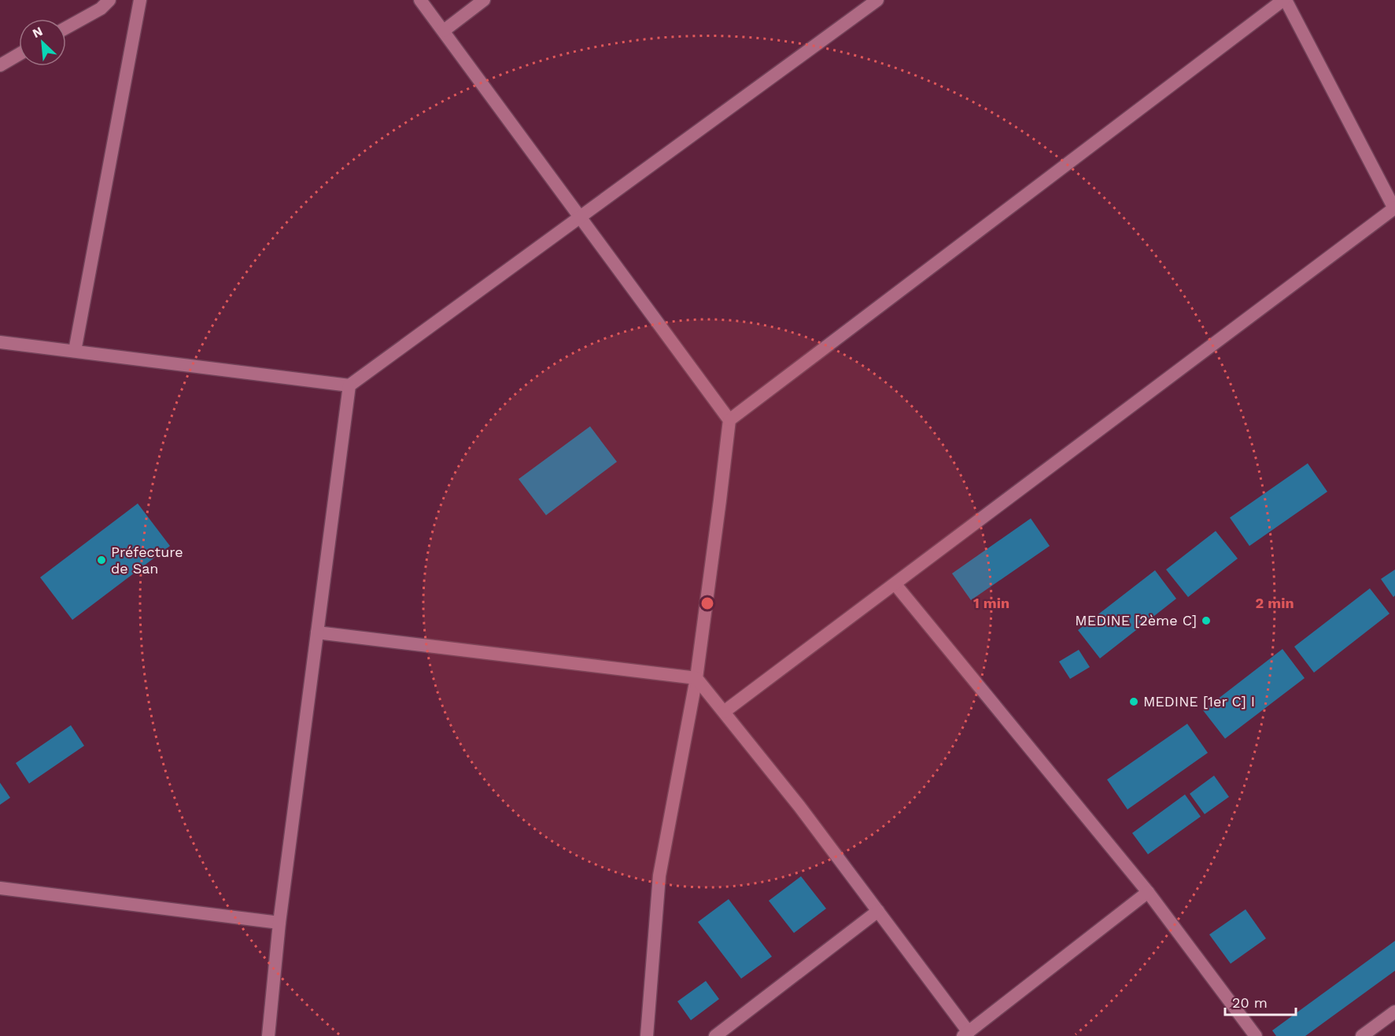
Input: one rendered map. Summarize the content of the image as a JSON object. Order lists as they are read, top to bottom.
{
  "places": ["Préfecture de San", "MEDINE [2ème C]", "MEDINE [1er C] I"],
  "scale_bar": "20 m",
  "north": "top left",
  "rings": ["1 min", "2 min"]
}
